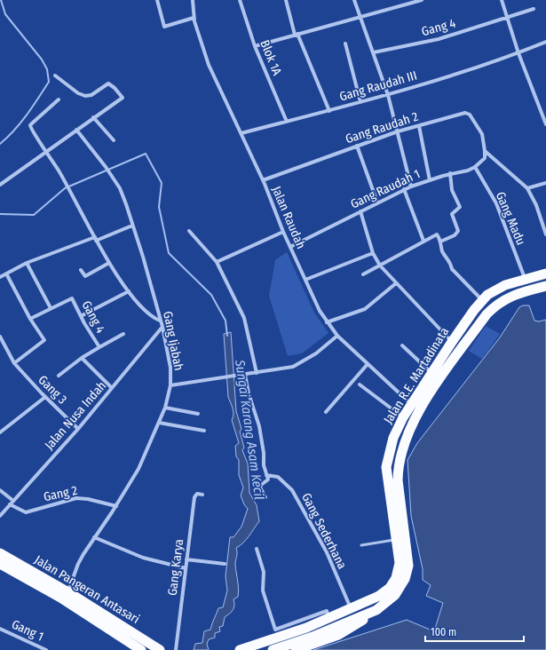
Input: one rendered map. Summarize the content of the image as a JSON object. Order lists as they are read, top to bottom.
{
  "streets": {
    "highway": ["Jalan R.E. Martadinata", "Jalan Pangeran Antasari"],
    "street": [
      "Gang 4",
      "Blok 1A",
      "Gang Raudah III",
      "Gang Raudah 2",
      "Gang Raudah 1",
      "Jalan Raudah",
      "Gang Madu",
      "Gang Ijabah",
      "Gang 3",
      "Jalan Nusa Indah",
      "Gang 2",
      "Gang Sederhana",
      "Gang Karya",
      "Gang 1"
    ]
  },
  "crossings": [
    ["Blok 1A", "Gang Raudah III"],
    ["Gang Raudah III", "Jalan Raudah"],
    ["Gang Raudah 2", "Jalan Raudah"],
    ["Gang Raudah 1", "Jalan Raudah"],
    ["Gang Raudah 1", "Gang Madu"],
    ["Jalan Raudah", "Jalan R.E. Martadinata"],
    ["Gang Madu", "Jalan R.E. Martadinata"],
    ["Gang Ijabah", "Jalan Nusa Indah"],
    ["Gang Ijabah", "Gang 2"],
    ["Gang Ijabah", "Jalan Pangeran Antasari"],
    ["Jalan R.E. Martadinata", "Gang Sederhana"],
    ["Gang 3", "Jalan Nusa Indah"],
    ["Jalan Nusa Indah", "Gang 2"]
  ],
  "water": ["Sungai Karang Asam Kecil"],
  "scale_bar": "100 m"
}
